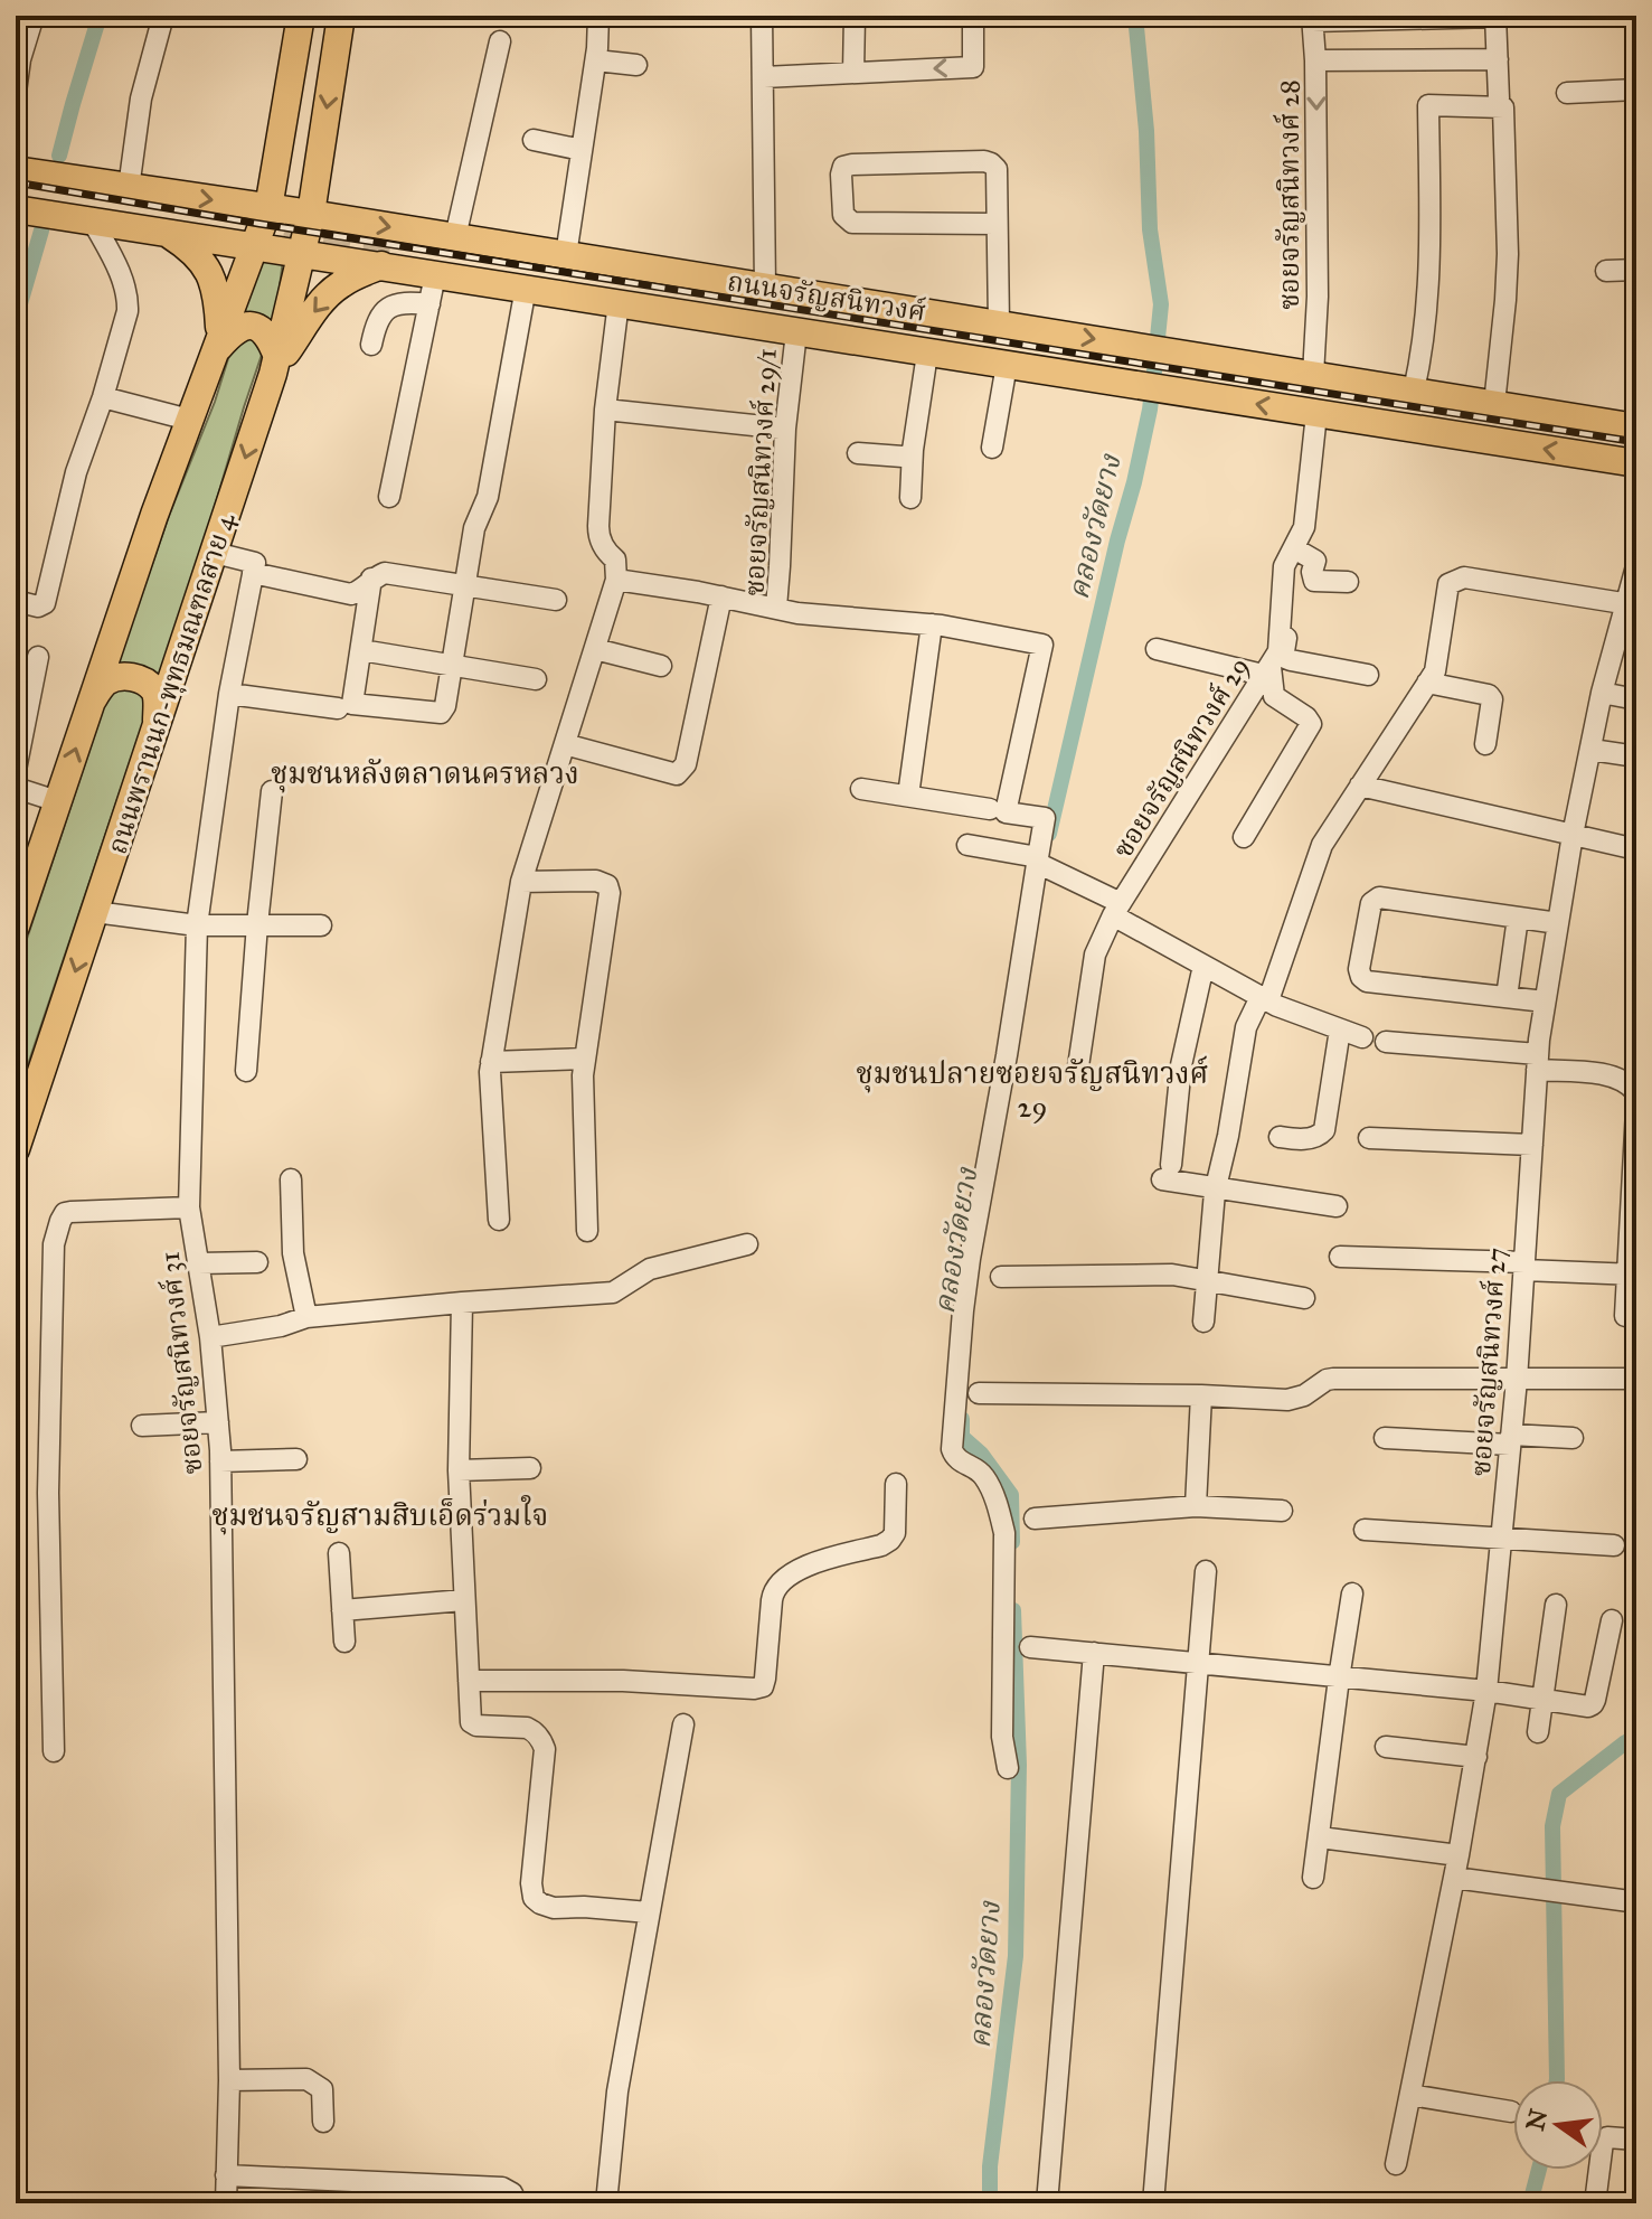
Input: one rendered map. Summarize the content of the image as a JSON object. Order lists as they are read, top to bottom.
{
  "streets": {
    "main road": ["ถนนจรัญสนิทวงศ์", "ถนนพรานนก-พุทธมณฑลสาย 4"],
    "street": [
      "ซอยจรัญสนิทวงศ์ 28",
      "ซอยจรัญสนิทวงศ์ 29/1",
      "ซอยจรัญสนิทวงศ์ 29",
      "ซอยจรัญสนิทวงศ์ 27",
      "ซอยจรัญสนิทวงศ์ 31"
    ]
  },
  "crossings": [
    ["ซอยจรัญสนิทวงศ์ 28", "ถนนจรัญสนิทวงศ์"],
    ["ถนนจรัญสนิทวงศ์", "ซอยจรัญสนิทวงศ์ 29/1"],
    ["ถนนจรัญสนิทวงศ์", "ถนนพรานนก-พุทธมณฑลสาย 4"],
    ["ถนนจรัญสนิทวงศ์", "ซอยจรัญสนิทวงศ์ 29"]
  ],
  "one_way": ["ซอยจรัญสนิทวงศ์ 28"],
  "districts": ["ชุมชนหลังตลาดนครหลวง", "ชุมชนปลายซอยจรัญสนิทวงศ์ 29", "ชุมชนจรัญสามสิบเอ็ดร่วมใจ"],
  "water": ["คลองวัดยาง"],
  "north": "left"
}
